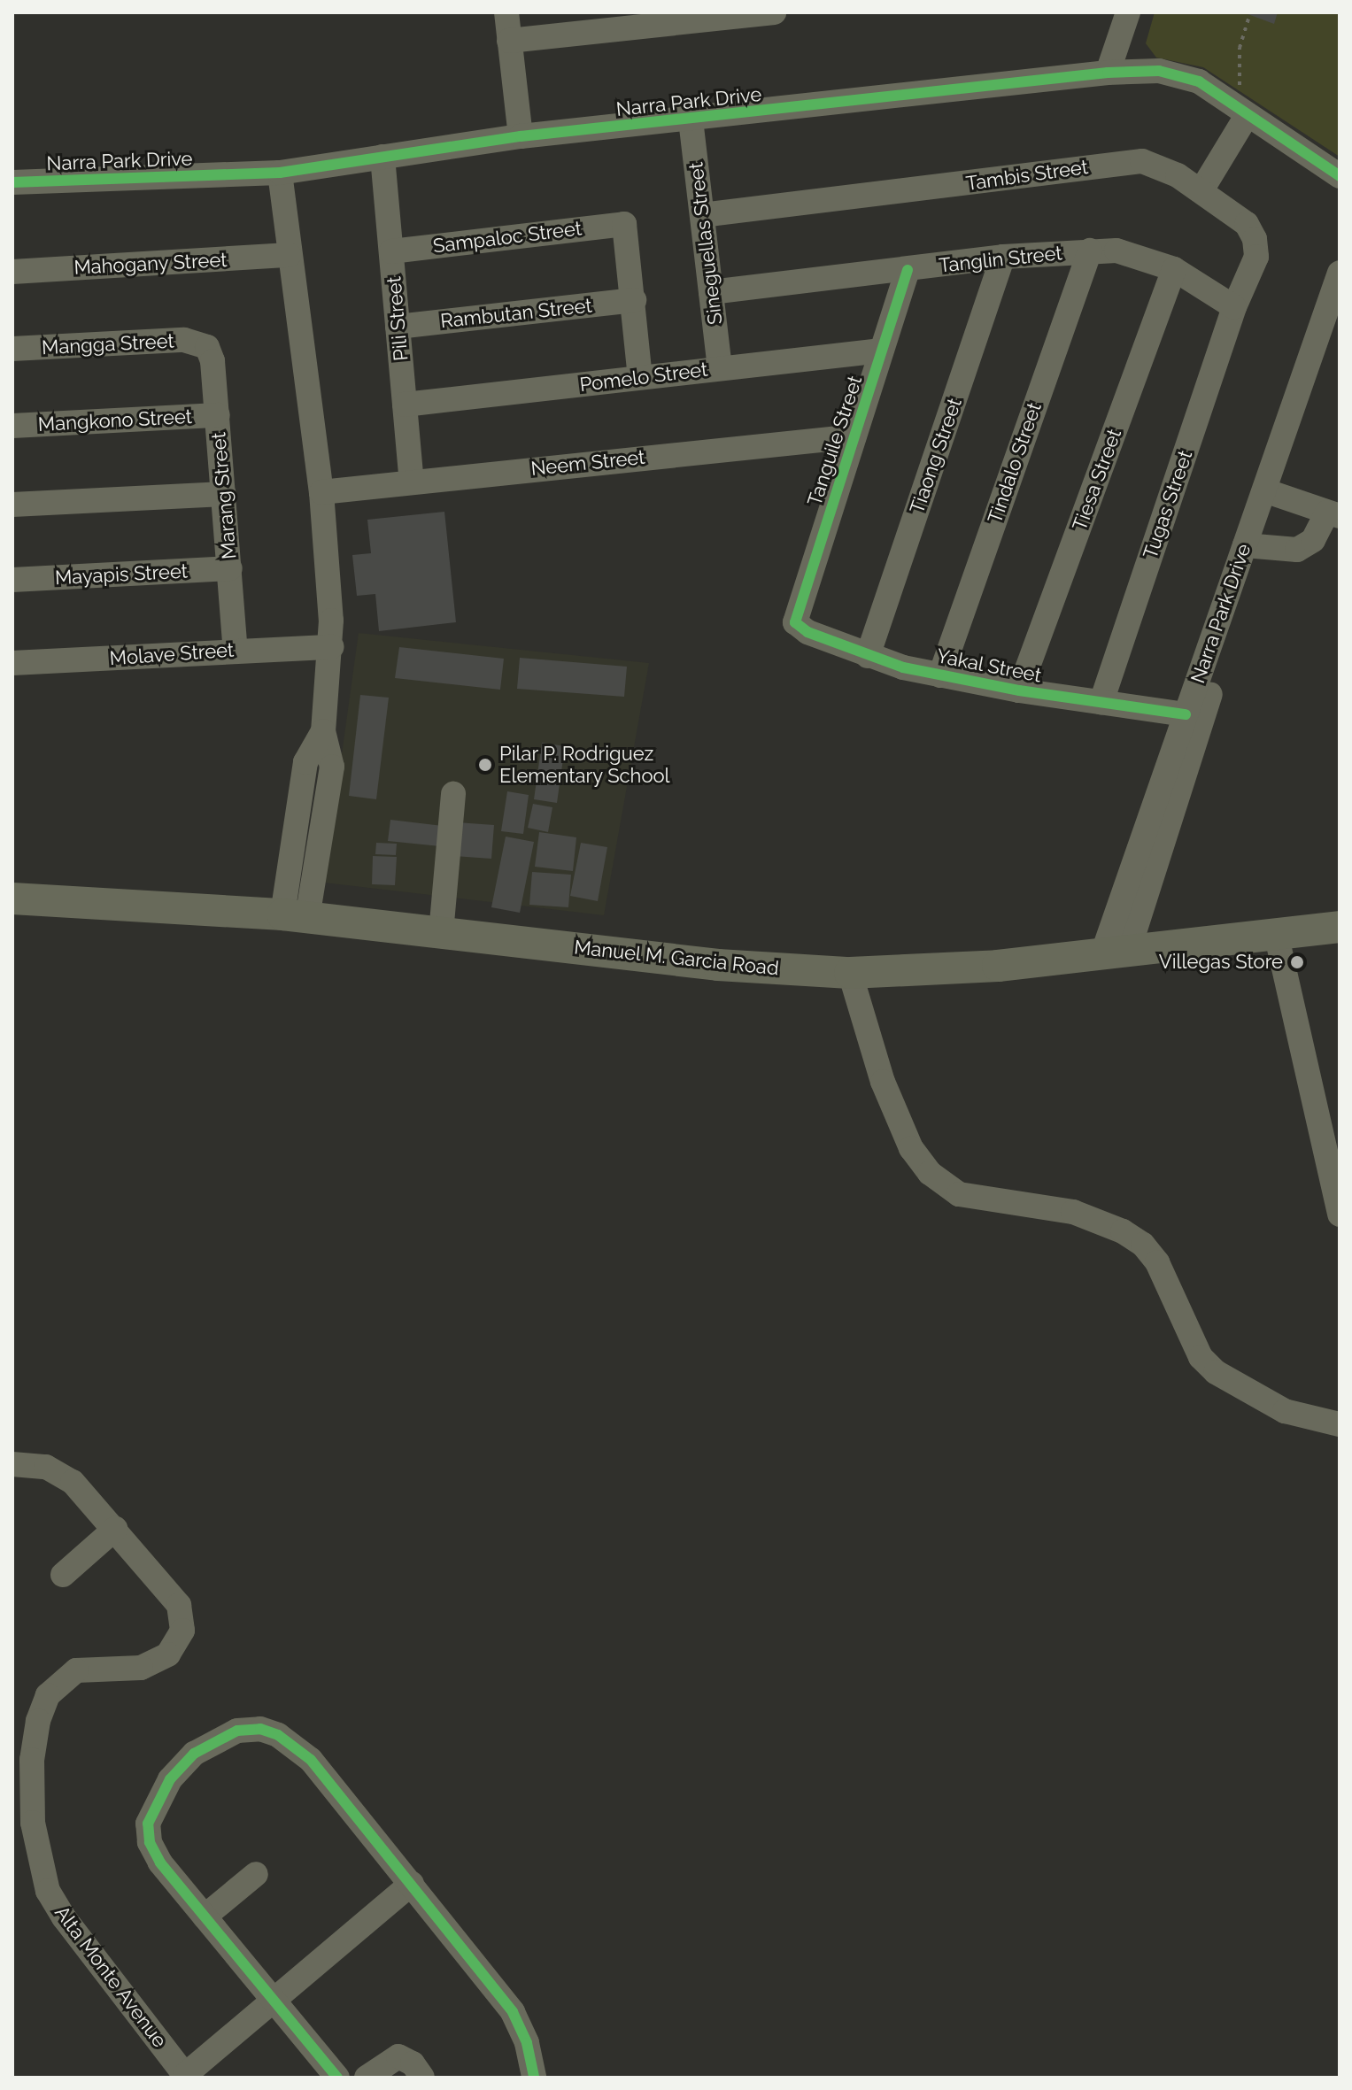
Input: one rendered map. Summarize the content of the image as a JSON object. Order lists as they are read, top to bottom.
{
  "streets": {
    "main road": ["Manuel M. Garcia Road"],
    "street": [
      "Narra Park Drive",
      "Tambis Street",
      "Sampaloc Street",
      "Sineguellas Street",
      "Tanglin Street",
      "Mahogany Street",
      "Rambutan Street",
      "Pili Street",
      "Mangga Street",
      "Pomelo Street",
      "Mangkono Street",
      "Tanguile Street",
      "Tiaong Street",
      "Neem Street",
      "Tindalo Street",
      "Tiesa Street",
      "Marang Street",
      "Tugas Street",
      "Mayapis Street",
      "Molave Street",
      "Yakal Street",
      "Alta Monte Avenue"
    ]
  },
  "crossings": [
    ["Narra Park Drive", "Sineguellas Street"],
    ["Narra Park Drive", "Pili Street"],
    ["Narra Park Drive", "Yakal Street"],
    ["Narra Park Drive", "Manuel M. Garcia Road"],
    ["Tambis Street", "Sineguellas Street"],
    ["Tambis Street", "Tanglin Street"],
    ["Tambis Street", "Tugas Street"],
    ["Sampaloc Street", "Rambutan Street"],
    ["Sampaloc Street", "Pili Street"],
    ["Sineguellas Street", "Tanglin Street"],
    ["Sineguellas Street", "Pomelo Street"],
    ["Tanglin Street", "Tanguile Street"],
    ["Tanglin Street", "Tiaong Street"],
    ["Tanglin Street", "Tindalo Street"],
    ["Tanglin Street", "Tiesa Street"],
    ["Tanglin Street", "Tugas Street"],
    ["Rambutan Street", "Pili Street"],
    ["Pili Street", "Pomelo Street"],
    ["Pili Street", "Neem Street"],
    ["Mangga Street", "Marang Street"],
    ["Pomelo Street", "Tanguile Street"],
    ["Mangkono Street", "Marang Street"],
    ["Tanguile Street", "Neem Street"],
    ["Tanguile Street", "Yakal Street"],
    ["Tiaong Street", "Yakal Street"],
    ["Tindalo Street", "Yakal Street"],
    ["Tiesa Street", "Yakal Street"],
    ["Marang Street", "Mayapis Street"],
    ["Marang Street", "Molave Street"],
    ["Tugas Street", "Yakal Street"]
  ],
  "places": ["Pilar P. Rodriguez Elementary School", "Villegas Store"]
}
